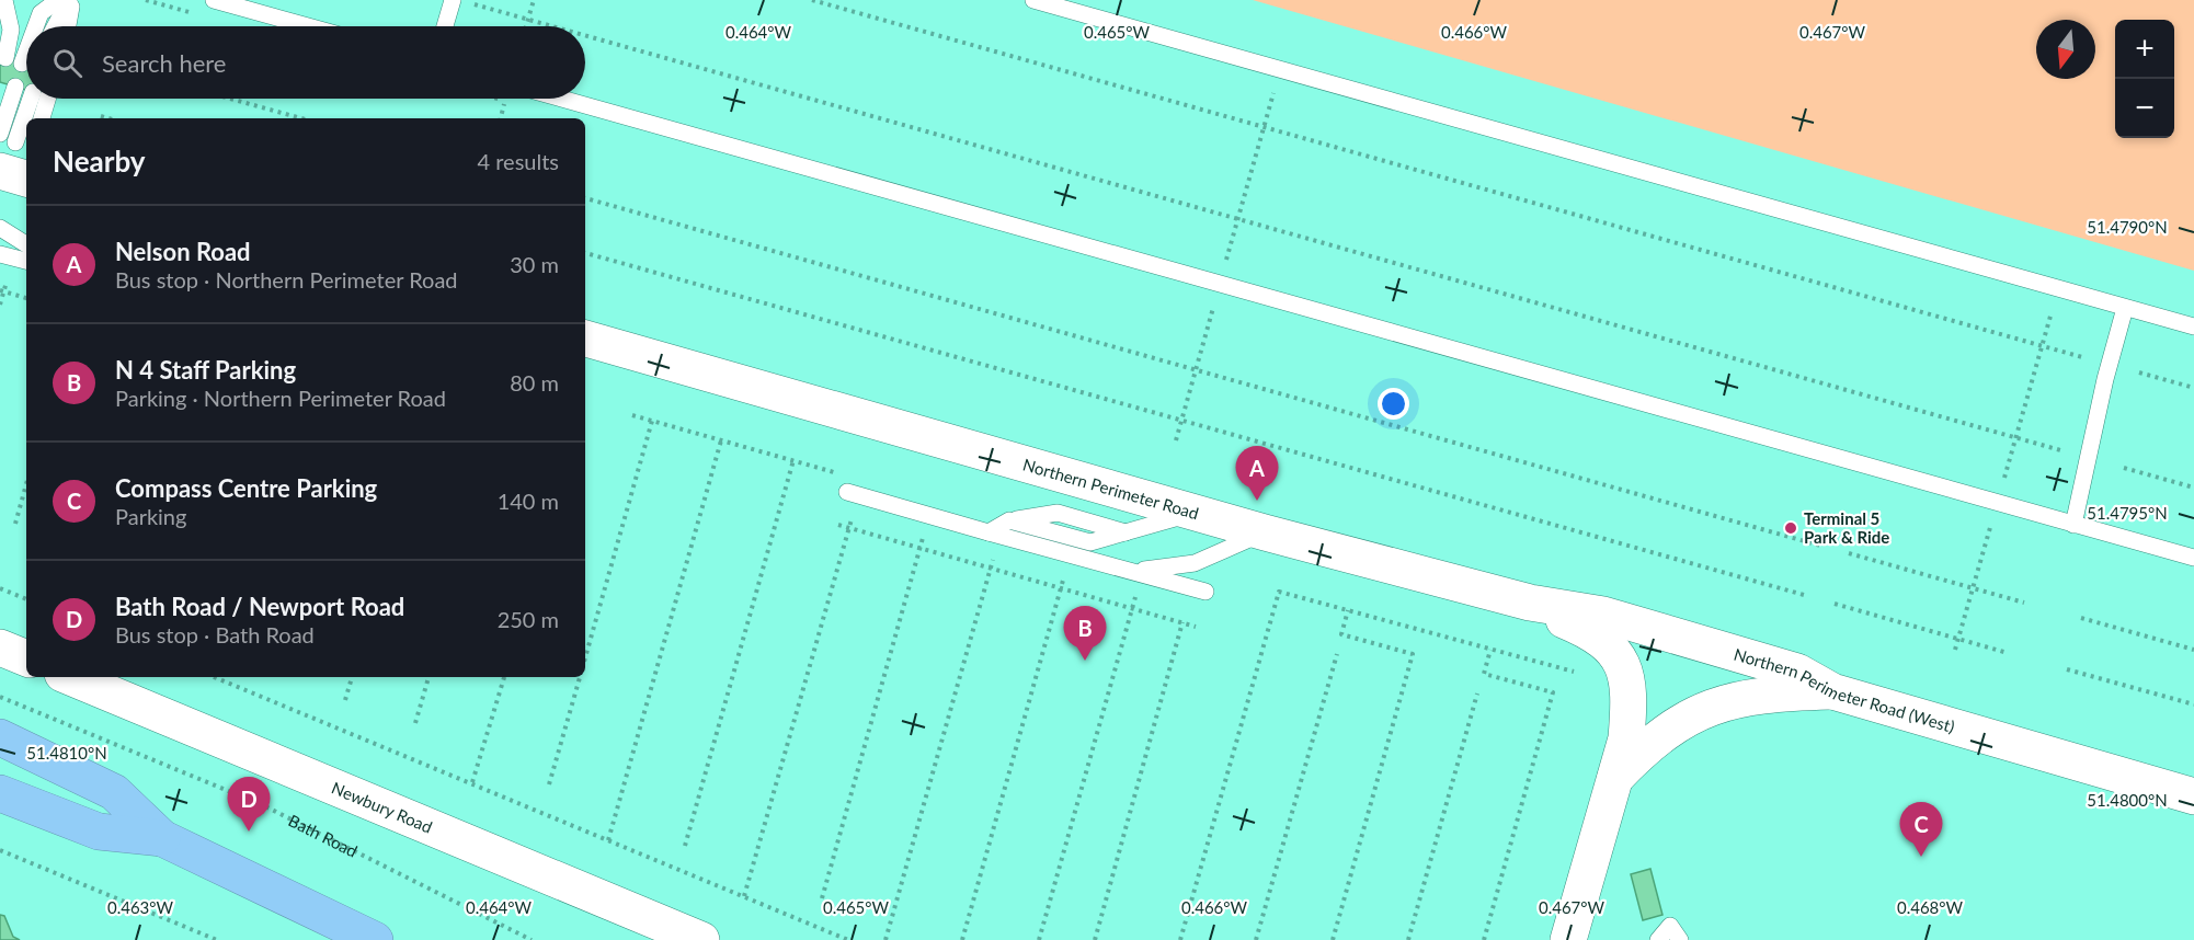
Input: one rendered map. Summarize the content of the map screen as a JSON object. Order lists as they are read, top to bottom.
{
  "streets": {
    "street": ["Northern Perimeter Road", "Northern Perimeter Road (West)", "Newbury Road"],
    "path": ["Bath Road"]
  },
  "crossings": [
    ["Northern Perimeter Road", "Northern Perimeter Road (West)"]
  ],
  "places": ["Terminal 5 Park & Ride"],
  "north": "bottom",
  "page": {
    "map_buttons": ["+", "−"],
    "search": "Search here",
    "heading": ["Nearby", "4 results"],
    "list": [
      {
        "mark": "A",
        "name": "Nelson Road",
        "note": "Bus stop · Northern Perimeter Road",
        "value": "30 m"
      },
      {
        "mark": "B",
        "name": "N 4 Staff Parking",
        "note": "Parking · Northern Perimeter Road",
        "value": "80 m"
      },
      {
        "mark": "C",
        "name": "Compass Centre Parking",
        "note": "Parking",
        "value": "140 m"
      },
      {
        "mark": "D",
        "name": "Bath Road / Newport Road",
        "note": "Bus stop · Bath Road",
        "value": "250 m"
      }
    ],
    "pins": [
      "A",
      "B",
      "D",
      "C"
    ]
  },
  "coordinates": [
    "0.464°W",
    "0.465°W",
    "0.466°W",
    "0.467°W",
    "51.4790°N",
    "51.4795°N",
    "51.4810°N",
    "51.4800°N",
    "0.463°W",
    "0.468°W"
  ]
}
